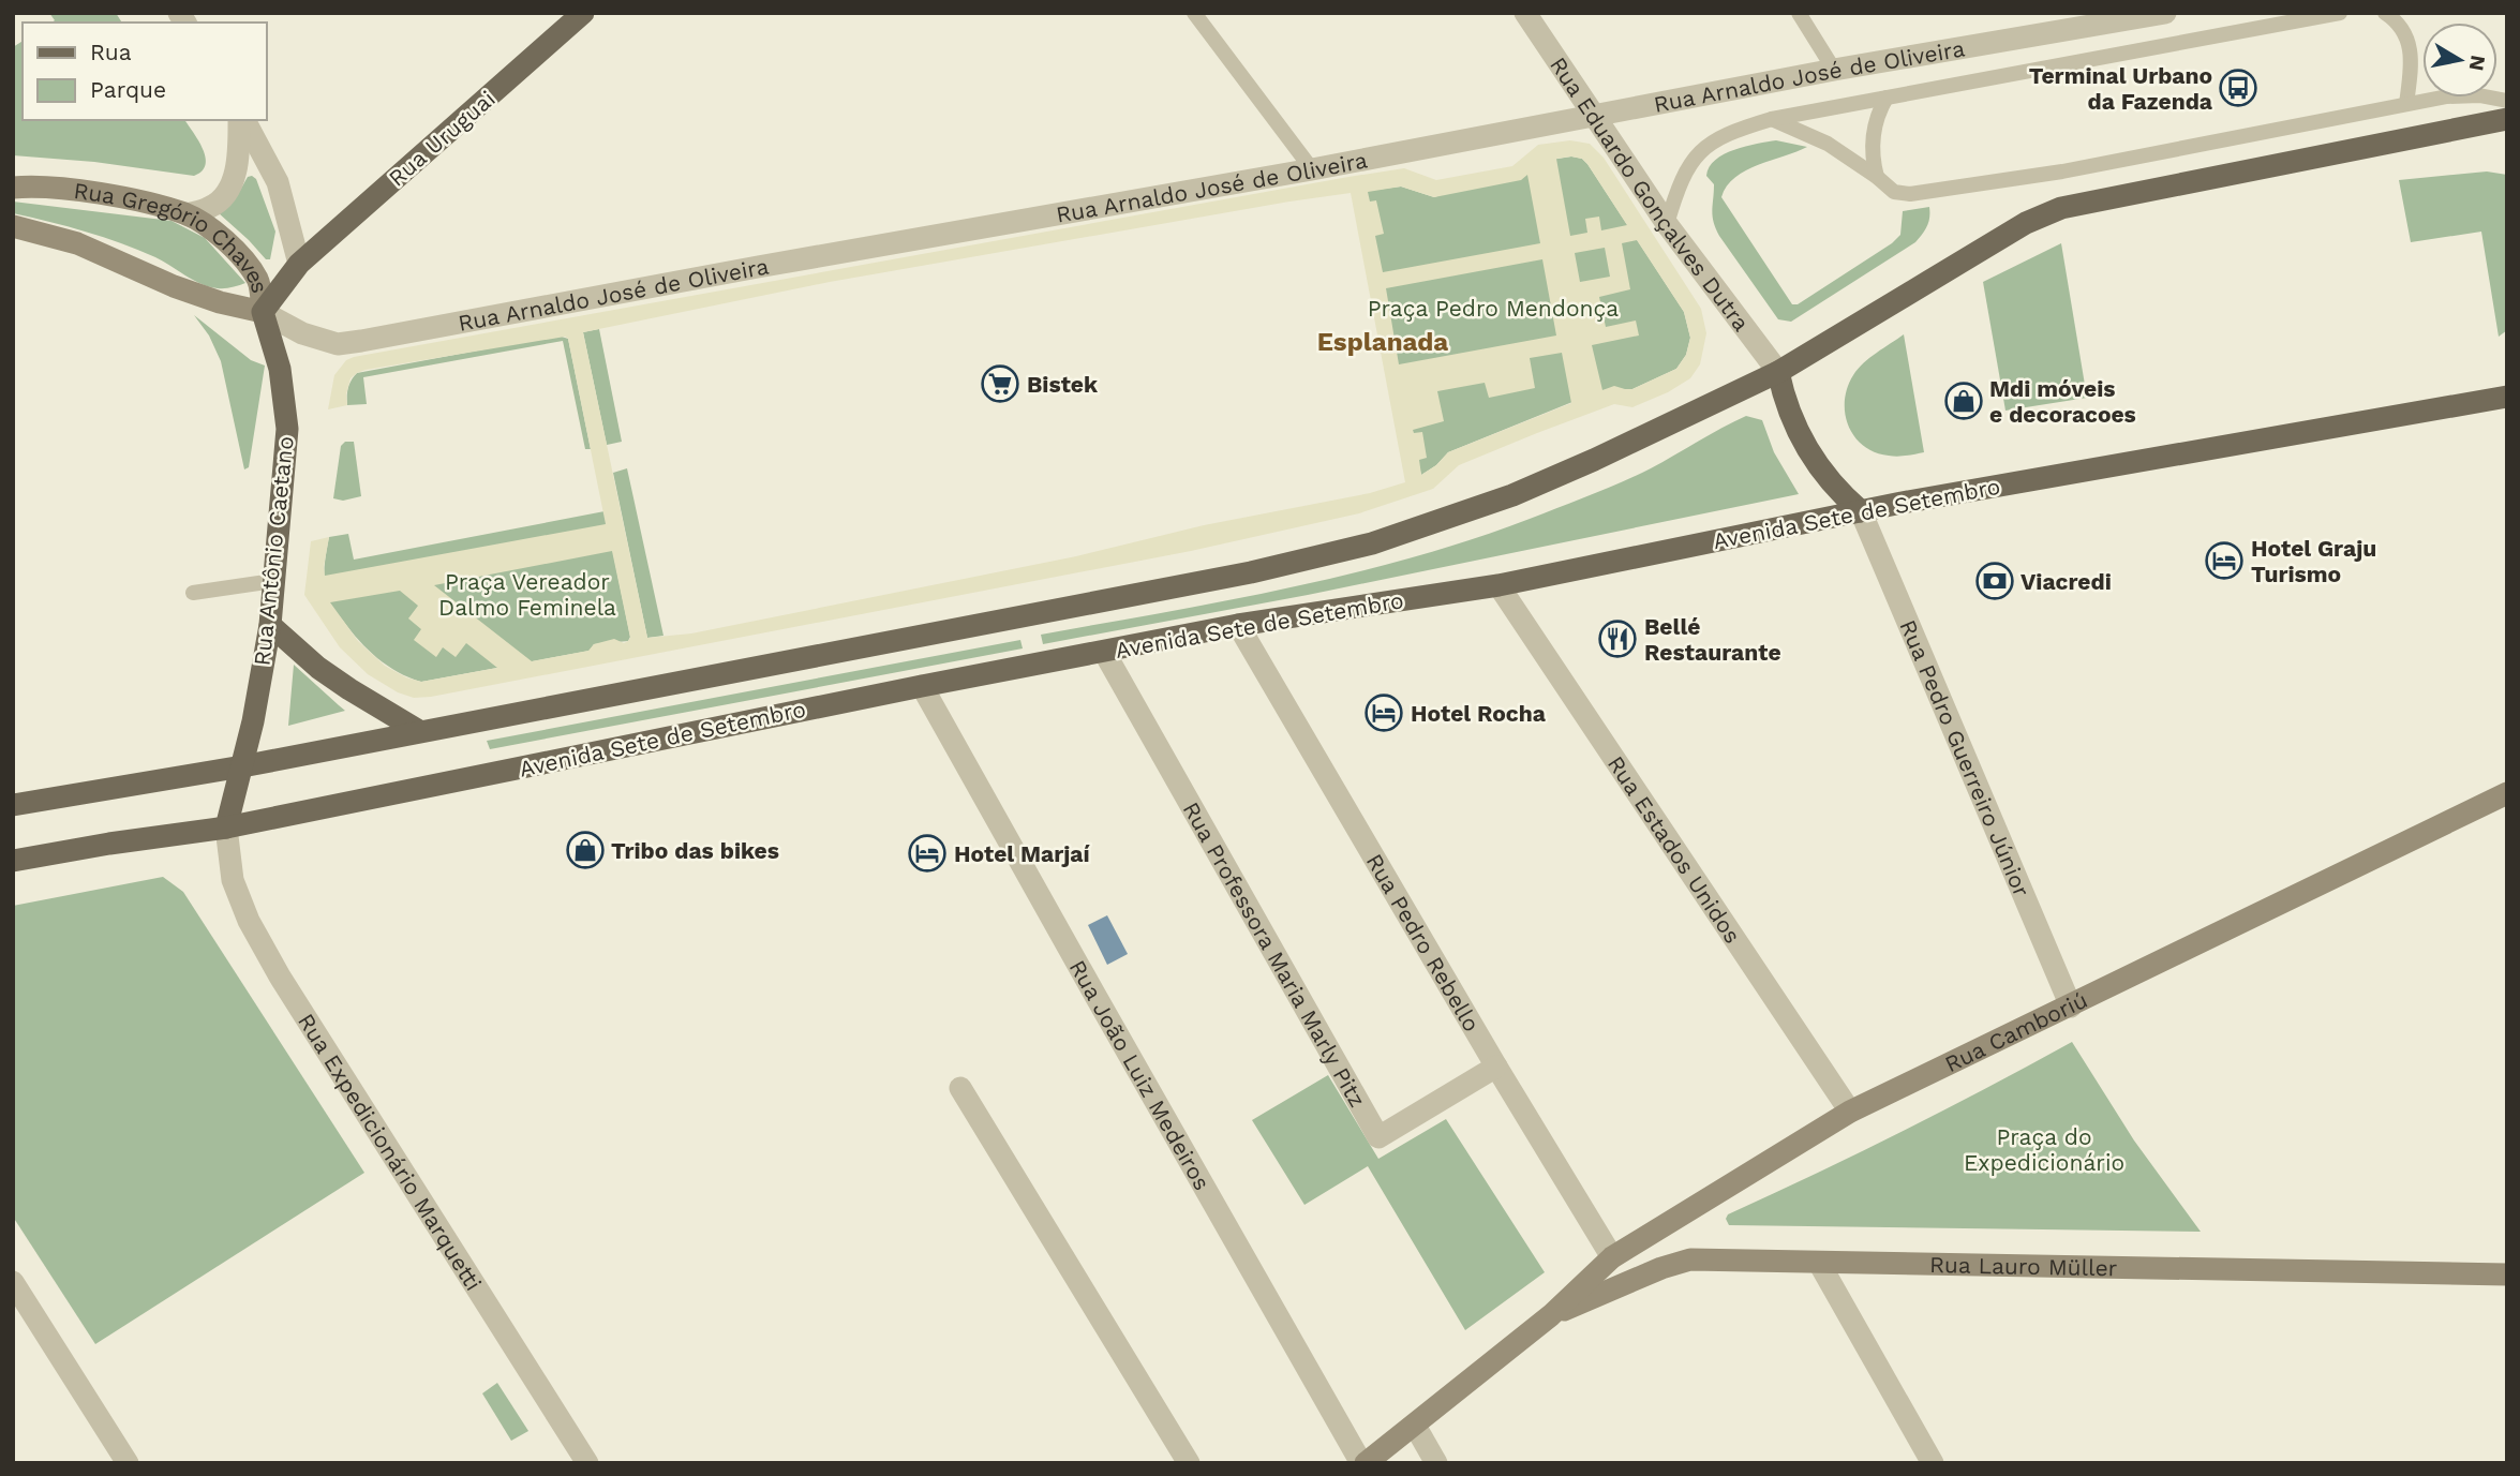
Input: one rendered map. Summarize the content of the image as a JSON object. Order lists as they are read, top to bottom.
{
  "streets": {
    "main road": ["Rua Uruguai", "Avenida Sete de Setembro", "Rua Antônio Caetano"],
    "street": [
      "Rua Arnaldo José de Oliveira",
      "Rua Eduardo Gonçalves Dutra",
      "Rua Gregório Chaves",
      "Rua Pedro Guerreiro Júnior",
      "Rua Estados Unidos",
      "Rua Pedro Rebello",
      "Rua Professora Maria Marly Pitz",
      "Rua Camboriú",
      "Rua João Luiz Medeiros",
      "Rua Expedicionário Marquetti",
      "Rua Lauro Müller"
    ]
  },
  "crossings": [
    ["Rua Arnaldo José de Oliveira", "Rua Eduardo Gonçalves Dutra"],
    ["Rua Arnaldo José de Oliveira", "Rua Gregório Chaves"],
    ["Rua Arnaldo José de Oliveira", "Rua Antônio Caetano"],
    ["Rua Gregório Chaves", "Rua Antônio Caetano"],
    ["Avenida Sete de Setembro", "Rua Antônio Caetano"],
    ["Avenida Sete de Setembro", "Rua Pedro Guerreiro Júnior"],
    ["Avenida Sete de Setembro", "Rua Estados Unidos"],
    ["Avenida Sete de Setembro", "Rua Pedro Rebello"],
    ["Avenida Sete de Setembro", "Rua Professora Maria Marly Pitz"],
    ["Avenida Sete de Setembro", "Rua João Luiz Medeiros"],
    ["Avenida Sete de Setembro", "Rua Expedicionário Marquetti"],
    ["Rua Antônio Caetano", "Rua Expedicionário Marquetti"],
    ["Rua Pedro Guerreiro Júnior", "Rua Camboriú"],
    ["Rua Estados Unidos", "Rua Camboriú"],
    ["Rua Pedro Rebello", "Rua Professora Maria Marly Pitz"],
    ["Rua Pedro Rebello", "Rua Camboriú"],
    ["Rua Camboriú", "Rua Lauro Müller"]
  ],
  "districts": ["Esplanada"],
  "parks": ["Praça Pedro Mendonça", "Praça Vereador Dalmo Feminela", "Praça do Expedicionário"],
  "places": {
    "bus stop": ["Terminal Urbano da Fazenda"],
    "supermarket": ["Bistek"],
    "shop": ["Mdi móveis e decoracoes", "Tribo das bikes"],
    "hotel": ["Hotel Graju Turismo", "Hotel Rocha", "Hotel Marjaí"],
    "bank": ["Viacredi"],
    "restaurant": ["Bellé Restaurante"]
  },
  "legend": ["Rua", "Parque"],
  "north": "right"
}
